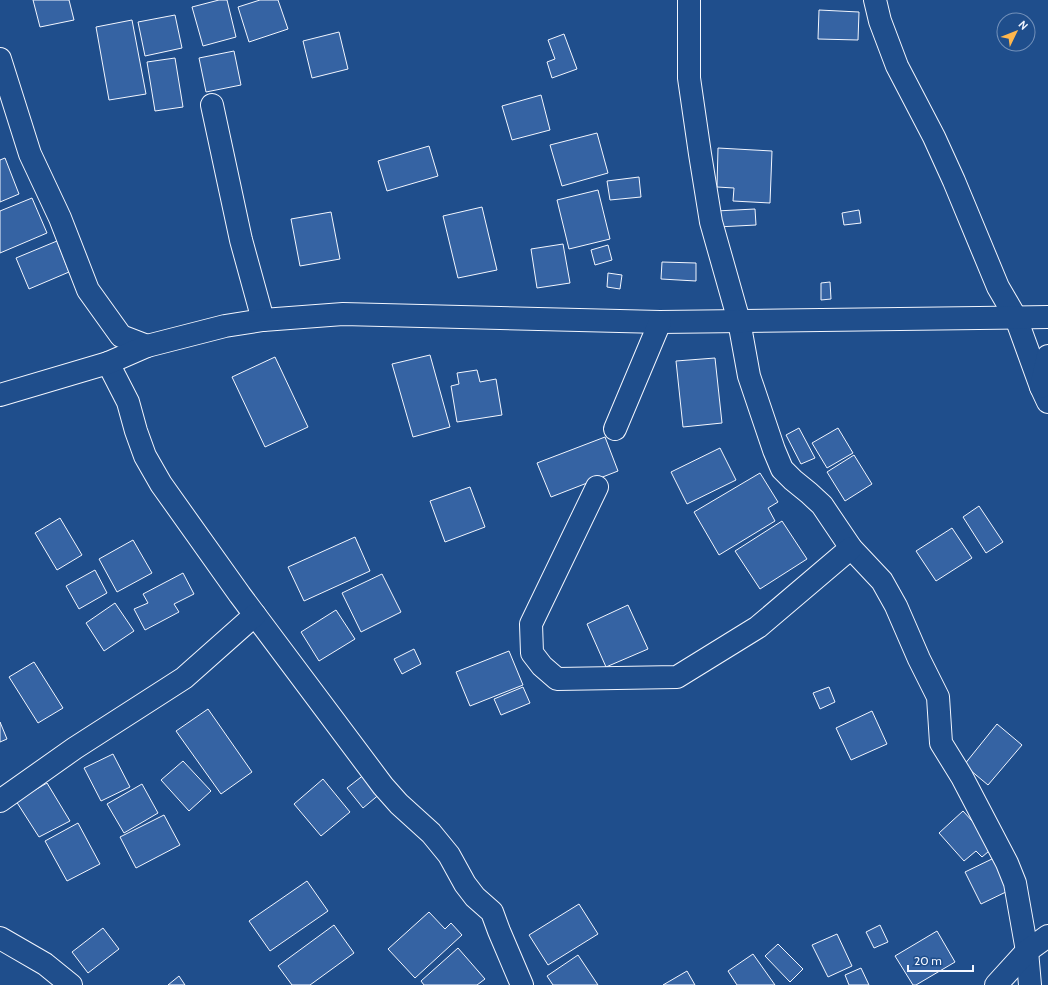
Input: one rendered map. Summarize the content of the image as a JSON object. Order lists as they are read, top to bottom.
{
  "scale_bar": "20 m",
  "north": "top right"
}
